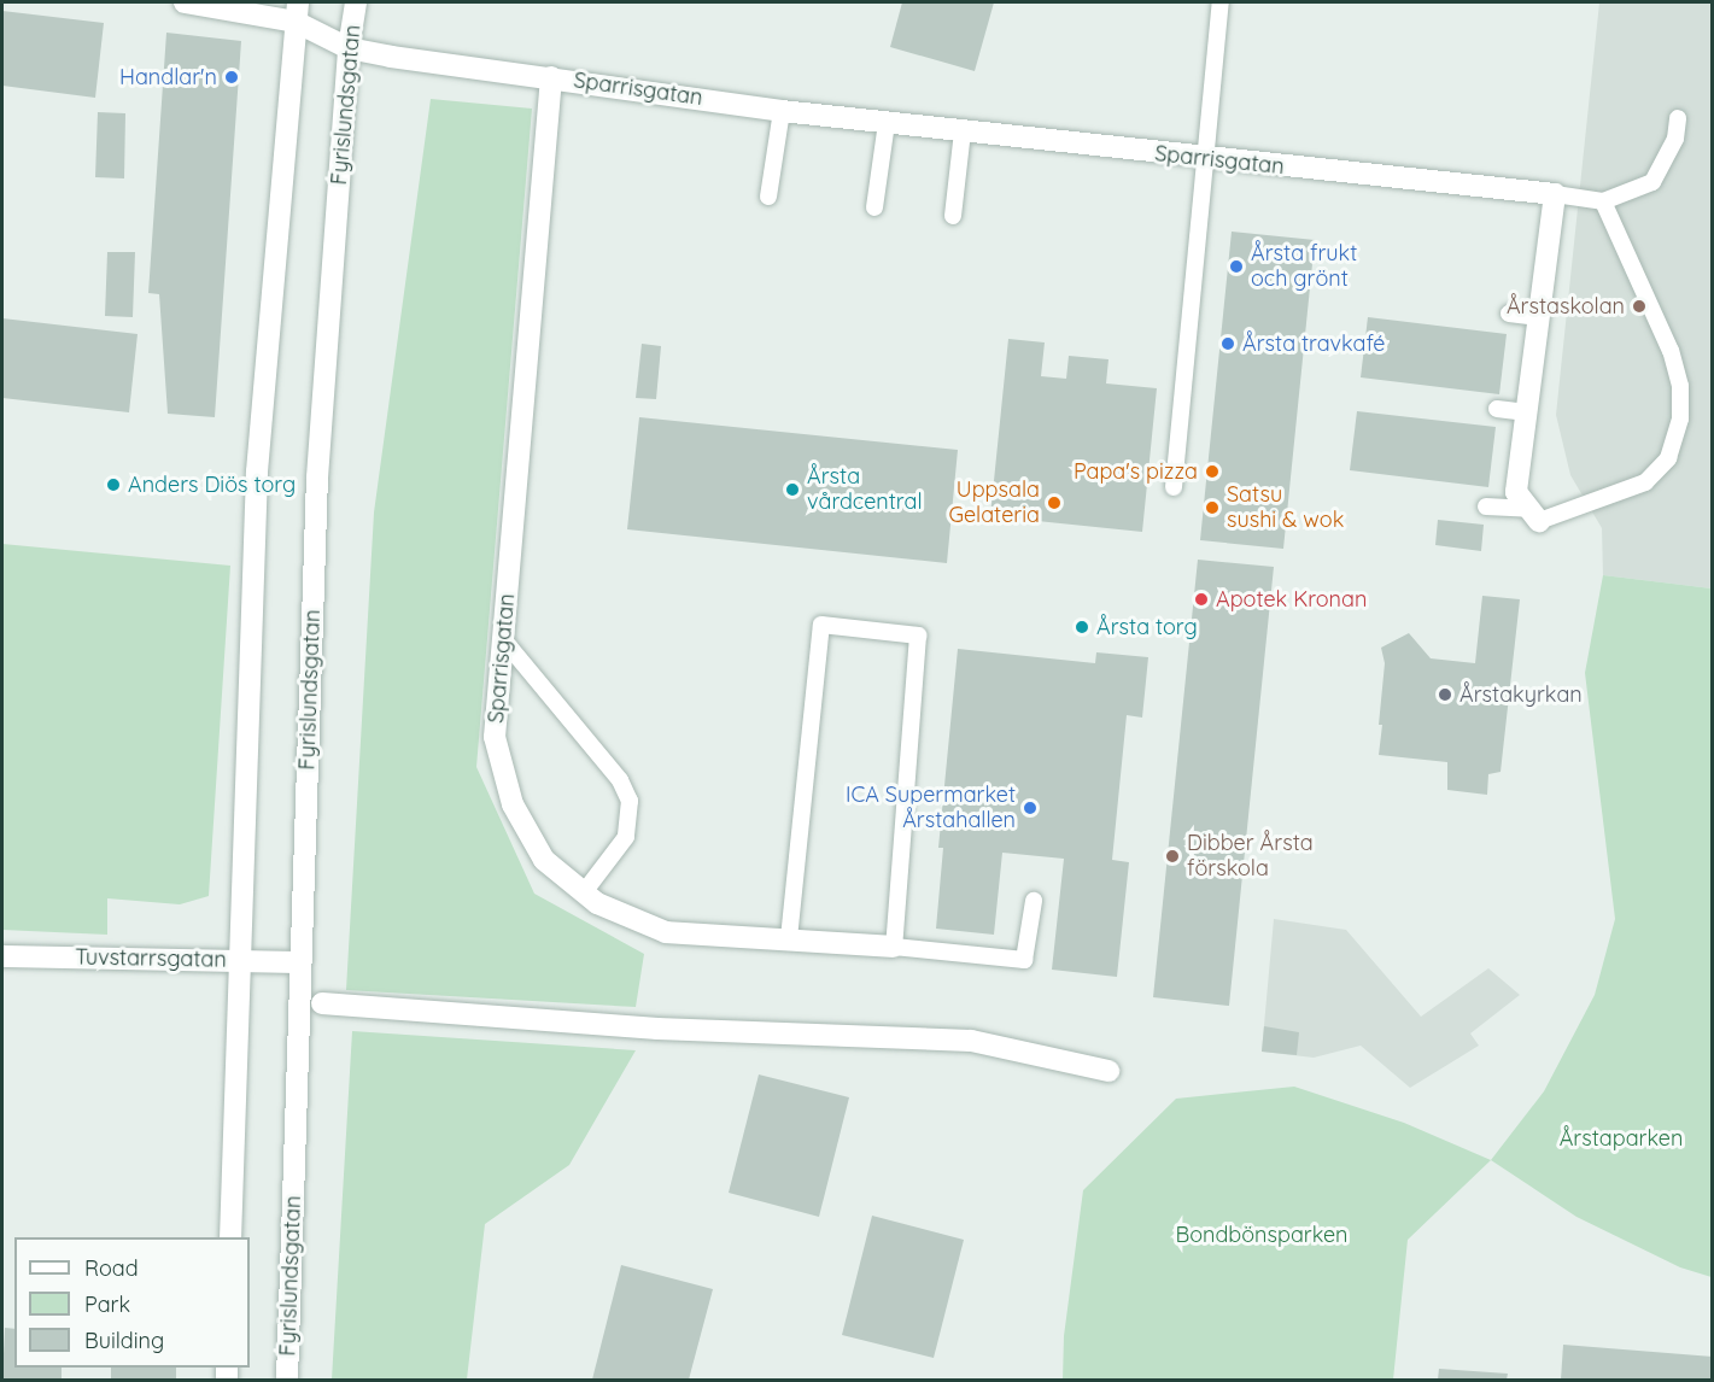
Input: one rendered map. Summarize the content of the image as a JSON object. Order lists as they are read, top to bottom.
{
  "streets": {
    "street": ["Sparrisgatan", "Fyrislundsgatan", "Tuvstarrsgatan"]
  },
  "crossings": [
    ["Sparrisgatan", "Fyrislundsgatan"],
    ["Fyrislundsgatan", "Tuvstarrsgatan"]
  ],
  "parks": ["Årstaparken", "Bondbönsparken"],
  "places": [
    "Handlar'n",
    "Årsta frukt och grönt",
    "Årstaskolan",
    "Årsta travkafé",
    "Papa's pizza",
    "Anders Diös torg",
    "Årsta vårdcentral",
    "Uppsala Gelateria",
    "Satsu sushi & wok",
    "Apotek Kronan",
    "Årsta torg",
    "Årstakyrkan",
    "ICA Supermarket Årstahallen",
    "Dibber Årsta förskola"
  ],
  "legend": ["Road", "Park", "Building"]
}
